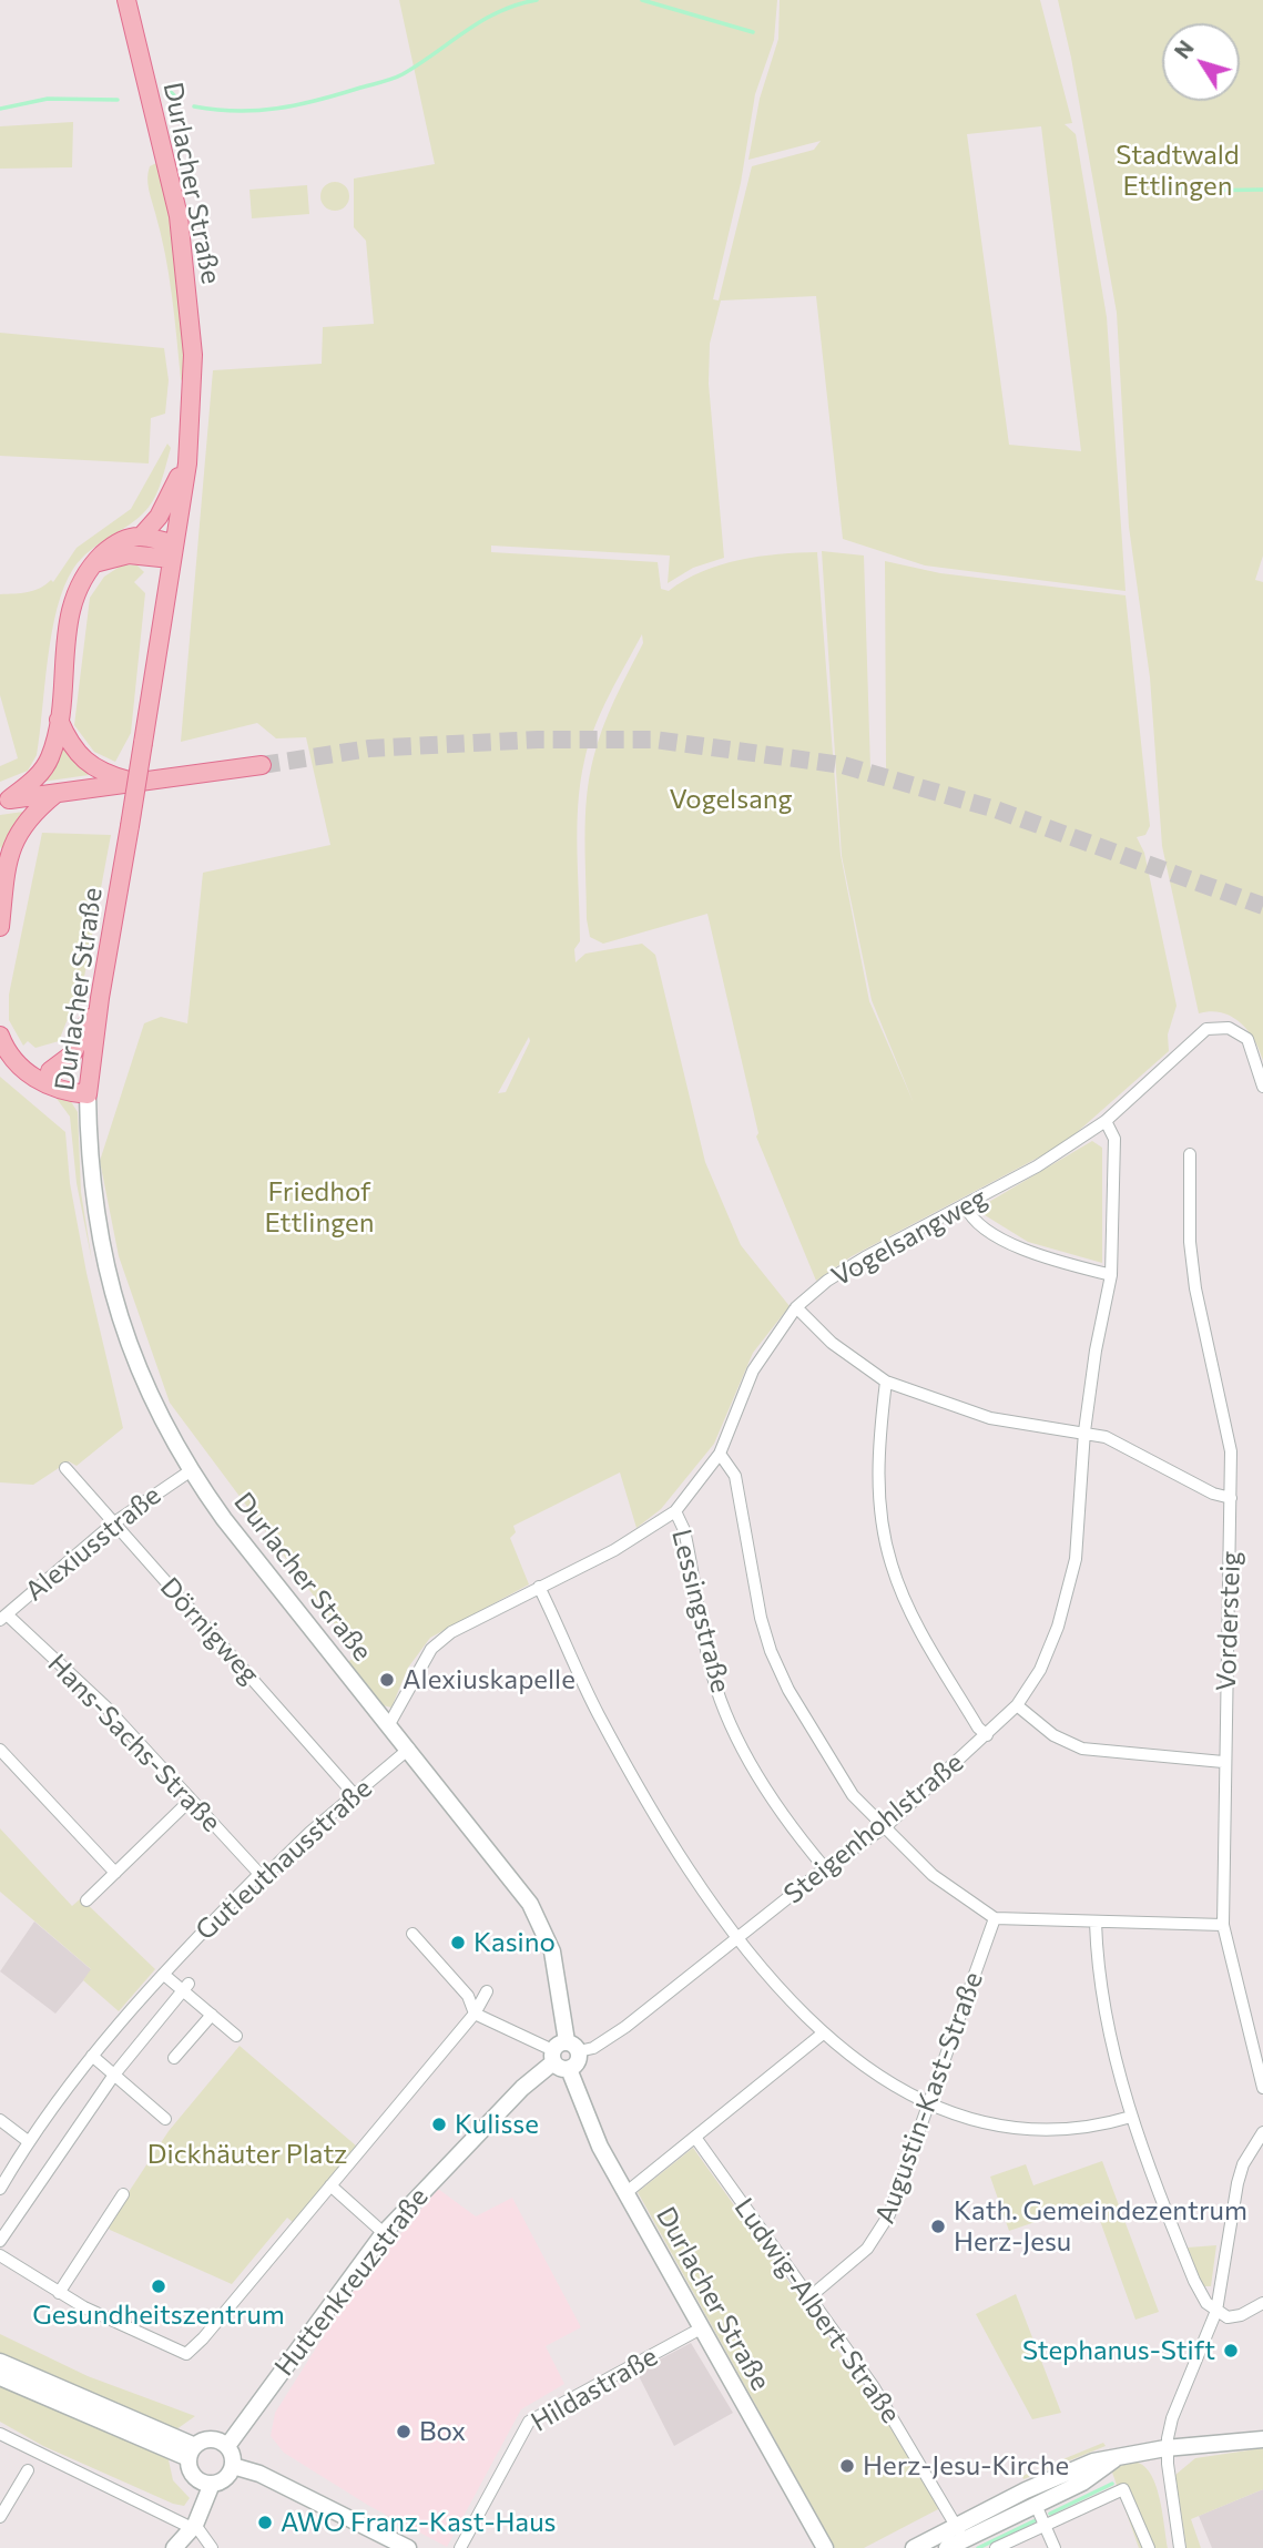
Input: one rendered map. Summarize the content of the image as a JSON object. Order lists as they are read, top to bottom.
{
  "streets": {
    "main road": ["Durlacher Straße", "Huttenkreuzstraße"],
    "street": [
      "Vogelsangweg",
      "Alexiusstraße",
      "Lessingstraße",
      "Vordersteig",
      "Dörnigweg",
      "Hans-Sachs-Straße",
      "Steigenhohlstraße",
      "Gutleuthausstraße",
      "Augustin-Kast-Straße",
      "Ludwig-Albert-Straße",
      "Hildastraße"
    ]
  },
  "crossings": [
    ["Durlacher Straße", "Vogelsangweg"],
    ["Durlacher Straße", "Alexiusstraße"],
    ["Durlacher Straße", "Steigenhohlstraße"],
    ["Durlacher Straße", "Gutleuthausstraße"],
    ["Durlacher Straße", "Huttenkreuzstraße"],
    ["Durlacher Straße", "Hildastraße"],
    ["Vogelsangweg", "Lessingstraße"],
    ["Vogelsangweg", "Steigenhohlstraße"],
    ["Alexiusstraße", "Dörnigweg"],
    ["Alexiusstraße", "Hans-Sachs-Straße"],
    ["Lessingstraße", "Steigenhohlstraße"],
    ["Dörnigweg", "Gutleuthausstraße"],
    ["Hans-Sachs-Straße", "Gutleuthausstraße"],
    ["Augustin-Kast-Straße", "Ludwig-Albert-Straße"]
  ],
  "parks": [
    "Stadtwald Ettlingen",
    "Vogelsang",
    "Friedhof Ettlingen",
    "Dickhäuter Platz"
  ],
  "places": [
    "Alexiuskapelle",
    "Kasino",
    "Kulisse",
    "Kath. Gemeindezentrum Herz-Jesu",
    "Gesundheitszentrum",
    "Stephanus-Stift",
    "Box",
    "Herz-Jesu-Kirche",
    "AWO Franz-Kast-Haus"
  ],
  "north": "top left"
}
